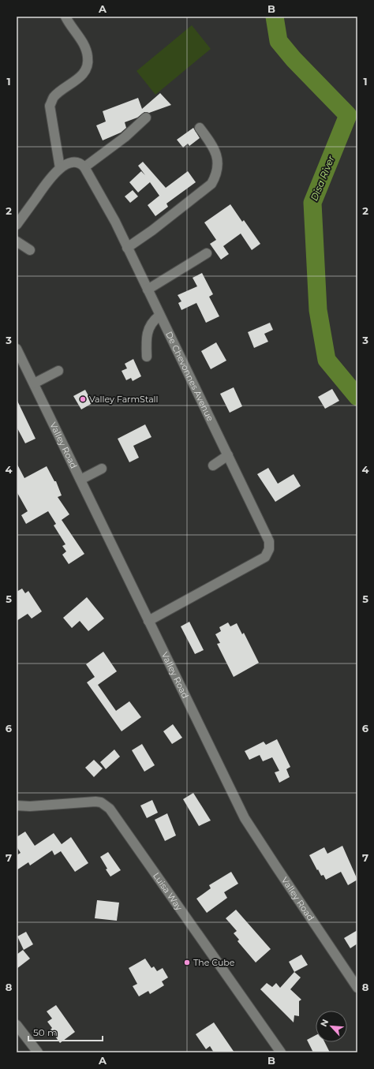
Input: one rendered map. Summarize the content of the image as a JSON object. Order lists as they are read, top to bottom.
{
  "streets": {
    "street": ["De Chevonnes Avenue", "Valley Road", "Luisa Way"]
  },
  "crossings": [
    ["De Chevonnes Avenue", "Valley Road"]
  ],
  "water": ["Disa River"],
  "places": ["Valley FarmStall", "The Cube"],
  "scale_bar": "50 m",
  "north": "top left",
  "grid": {
    "columns": ["A", "B"],
    "rows": [
      "1",
      "2",
      "3",
      "4",
      "5",
      "6",
      "7",
      "8"
    ]
  }
}
